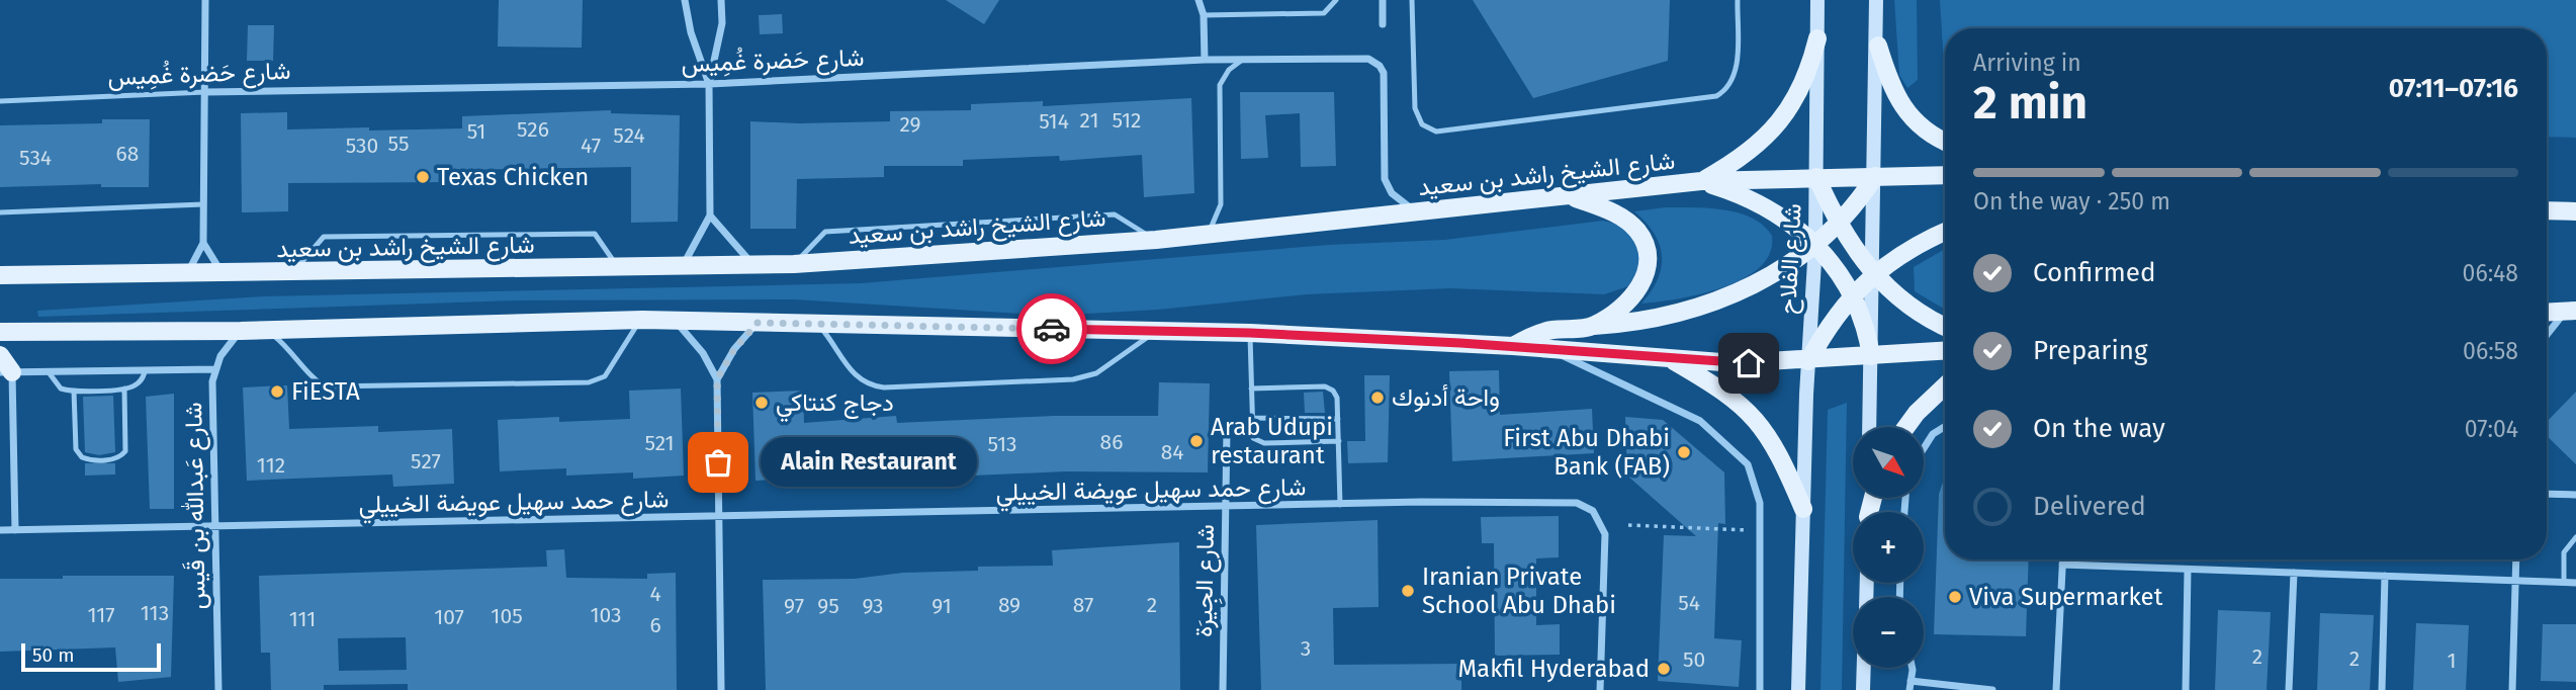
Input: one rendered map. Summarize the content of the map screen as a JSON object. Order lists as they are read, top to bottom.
{
  "streets": {
    "main road": ["شارع الشيخ راشد بن سعيد", "شارع الفلاح"],
    "street": [
      "شارع حَضرة غُمِيس",
      "شارع حمد سهيل عويضة الخييلي",
      "شارع عَبدالله بن قَيس",
      "شارع الجِيرَة"
    ]
  },
  "crossings": [
    ["شارع حَضرة غُمِيس", "شارع الشيخ راشد بن سعيد"],
    ["شارع الشيخ راشد بن سعيد", "شارع الفلاح"],
    ["شارع حمد سهيل عويضة الخييلي", "شارع عَبدالله بن قَيس"],
    ["شارع حمد سهيل عويضة الخييلي", "شارع الجِيرَة"]
  ],
  "places": [
    "Texas Chicken",
    "FiESTA",
    "واحة أدنوك",
    "دجاج كنتاكي",
    "Arab Udupi restaurant",
    "First Abu Dhabi Bank (FAB)",
    "Alain Restaurant",
    "Iranian Private School Abu Dhabi",
    "Viva Supermarket",
    "Makfil Hyderabad"
  ],
  "house_numbers": [
    "21",
    "512",
    "514",
    "29",
    "526",
    "51",
    "524",
    "55",
    "530",
    "47",
    "68",
    "534",
    "86",
    "521",
    "513",
    "84",
    "527",
    "112",
    "4",
    "54",
    "89",
    "87",
    "2",
    "97",
    "95",
    "93",
    "91",
    "113",
    "117",
    "103",
    "105",
    "107",
    "111",
    "6",
    "3",
    "2",
    "2",
    "50",
    "1"
  ],
  "scale_bar": "50 m",
  "north": "bottom right",
  "page": {
    "heading": ["2 min", "Arriving in", "07:11–07:16"],
    "bar": "On the way · 250 m",
    "list": [
      ["Confirmed", "06:48"],
      ["Preparing", "06:58"],
      ["On the way", "07:04"],
      "Delivered"
    ],
    "map_buttons": ["+", "−"],
    "bubble": "Alain Restaurant",
    "scale": "50 m"
  }
}
